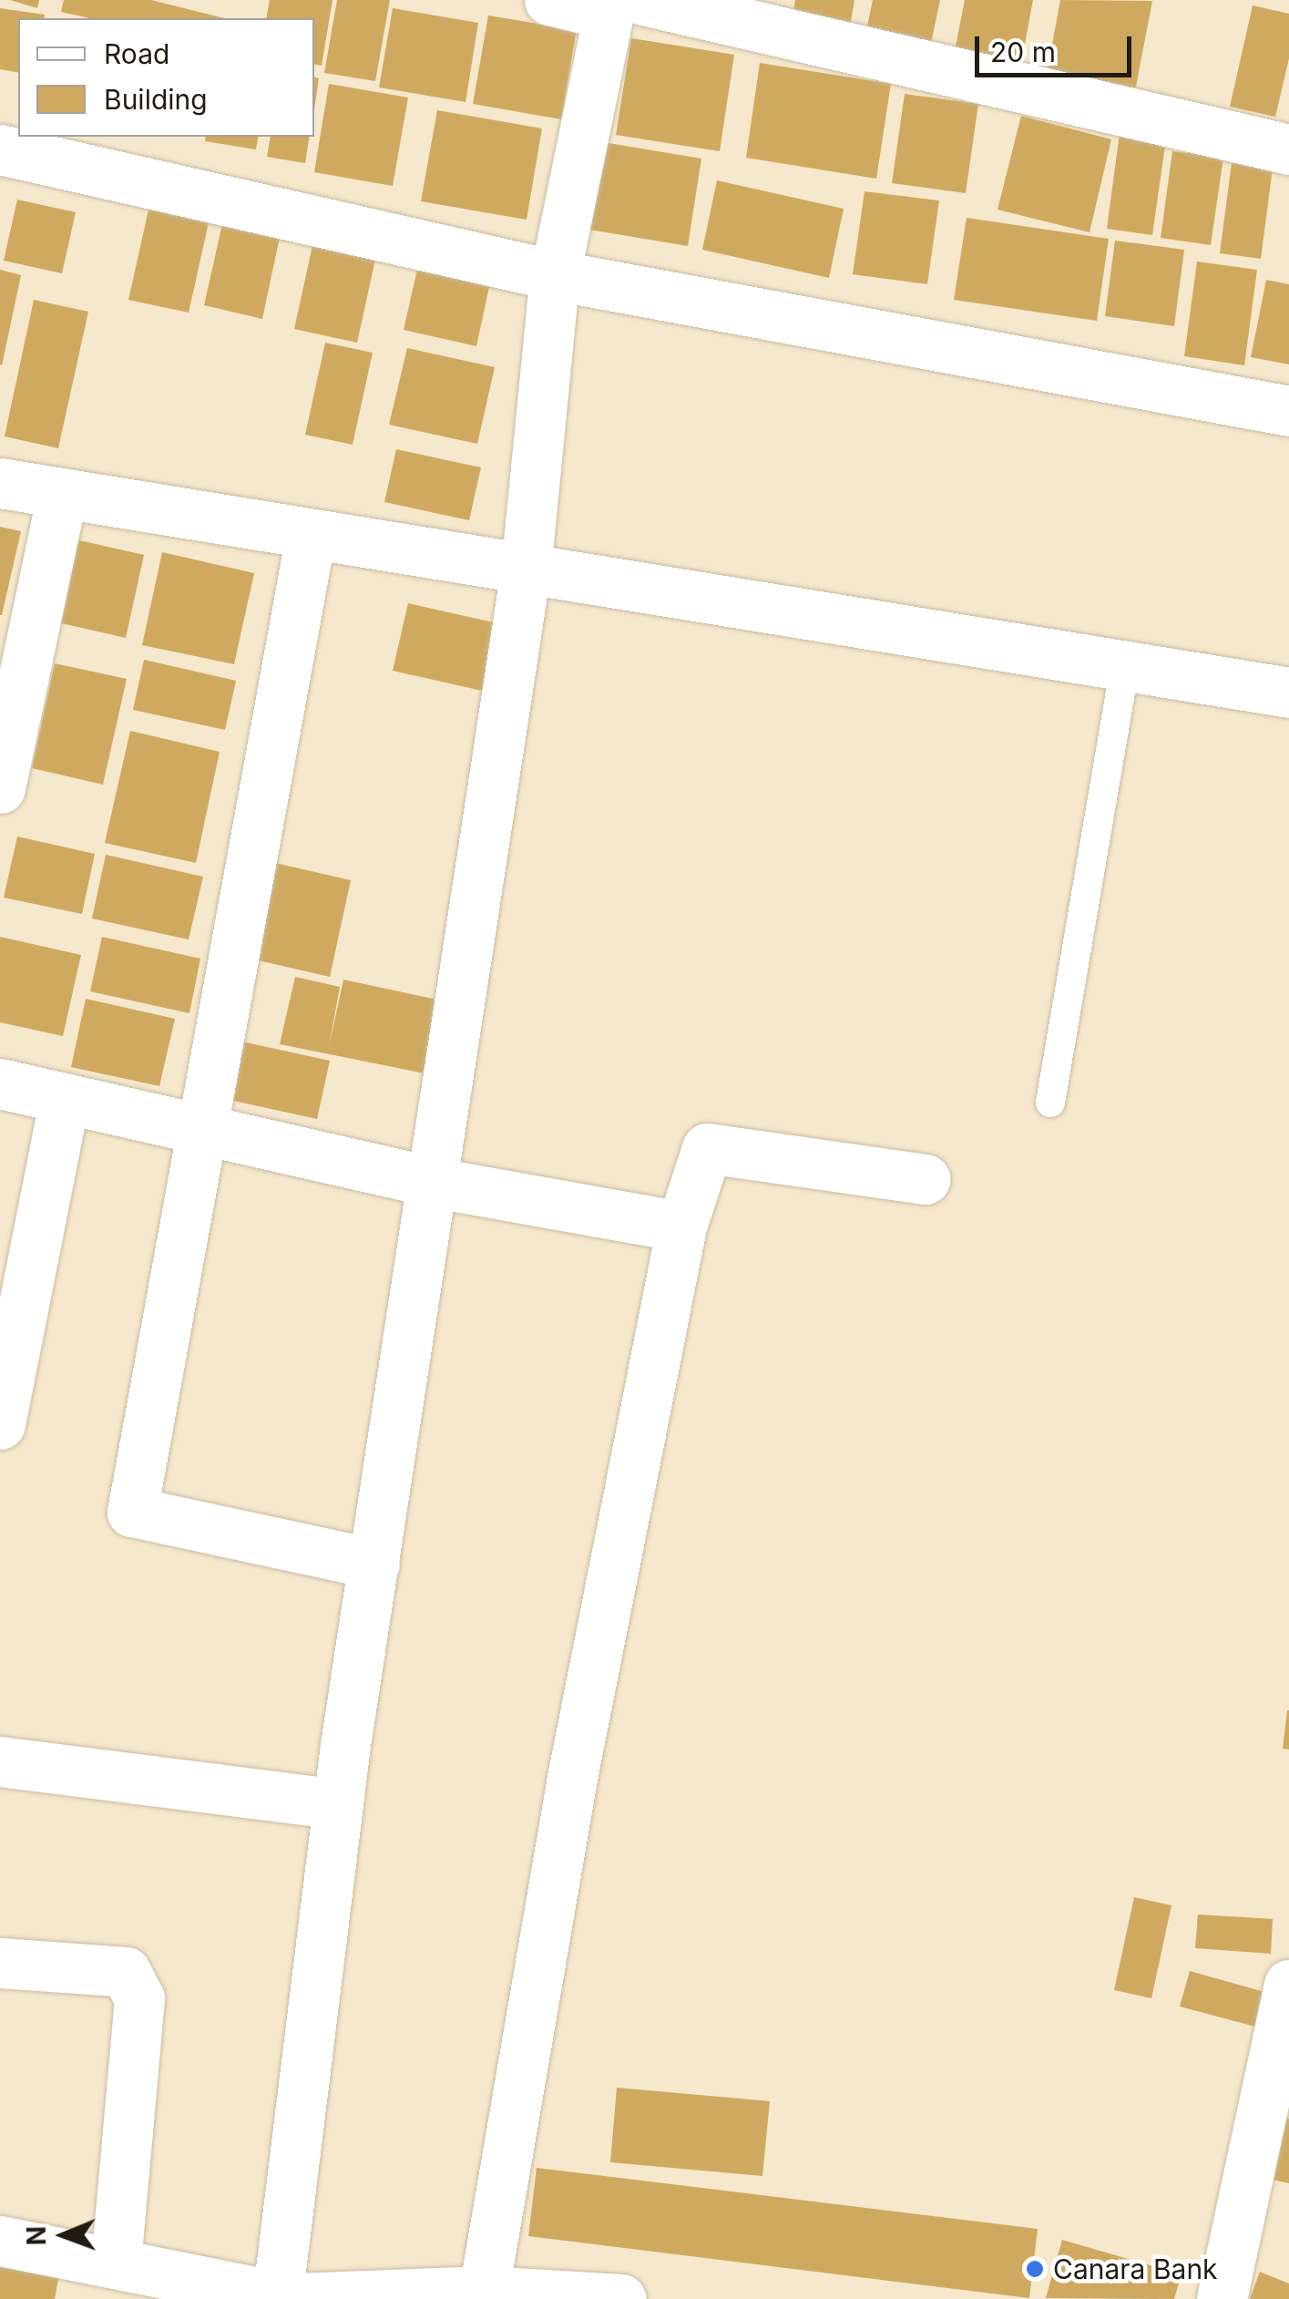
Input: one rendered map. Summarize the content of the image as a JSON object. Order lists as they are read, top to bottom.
{
  "places": ["Canara Bank"],
  "legend": ["Road", "Building"],
  "scale_bar": "20 m",
  "north": "left"
}
